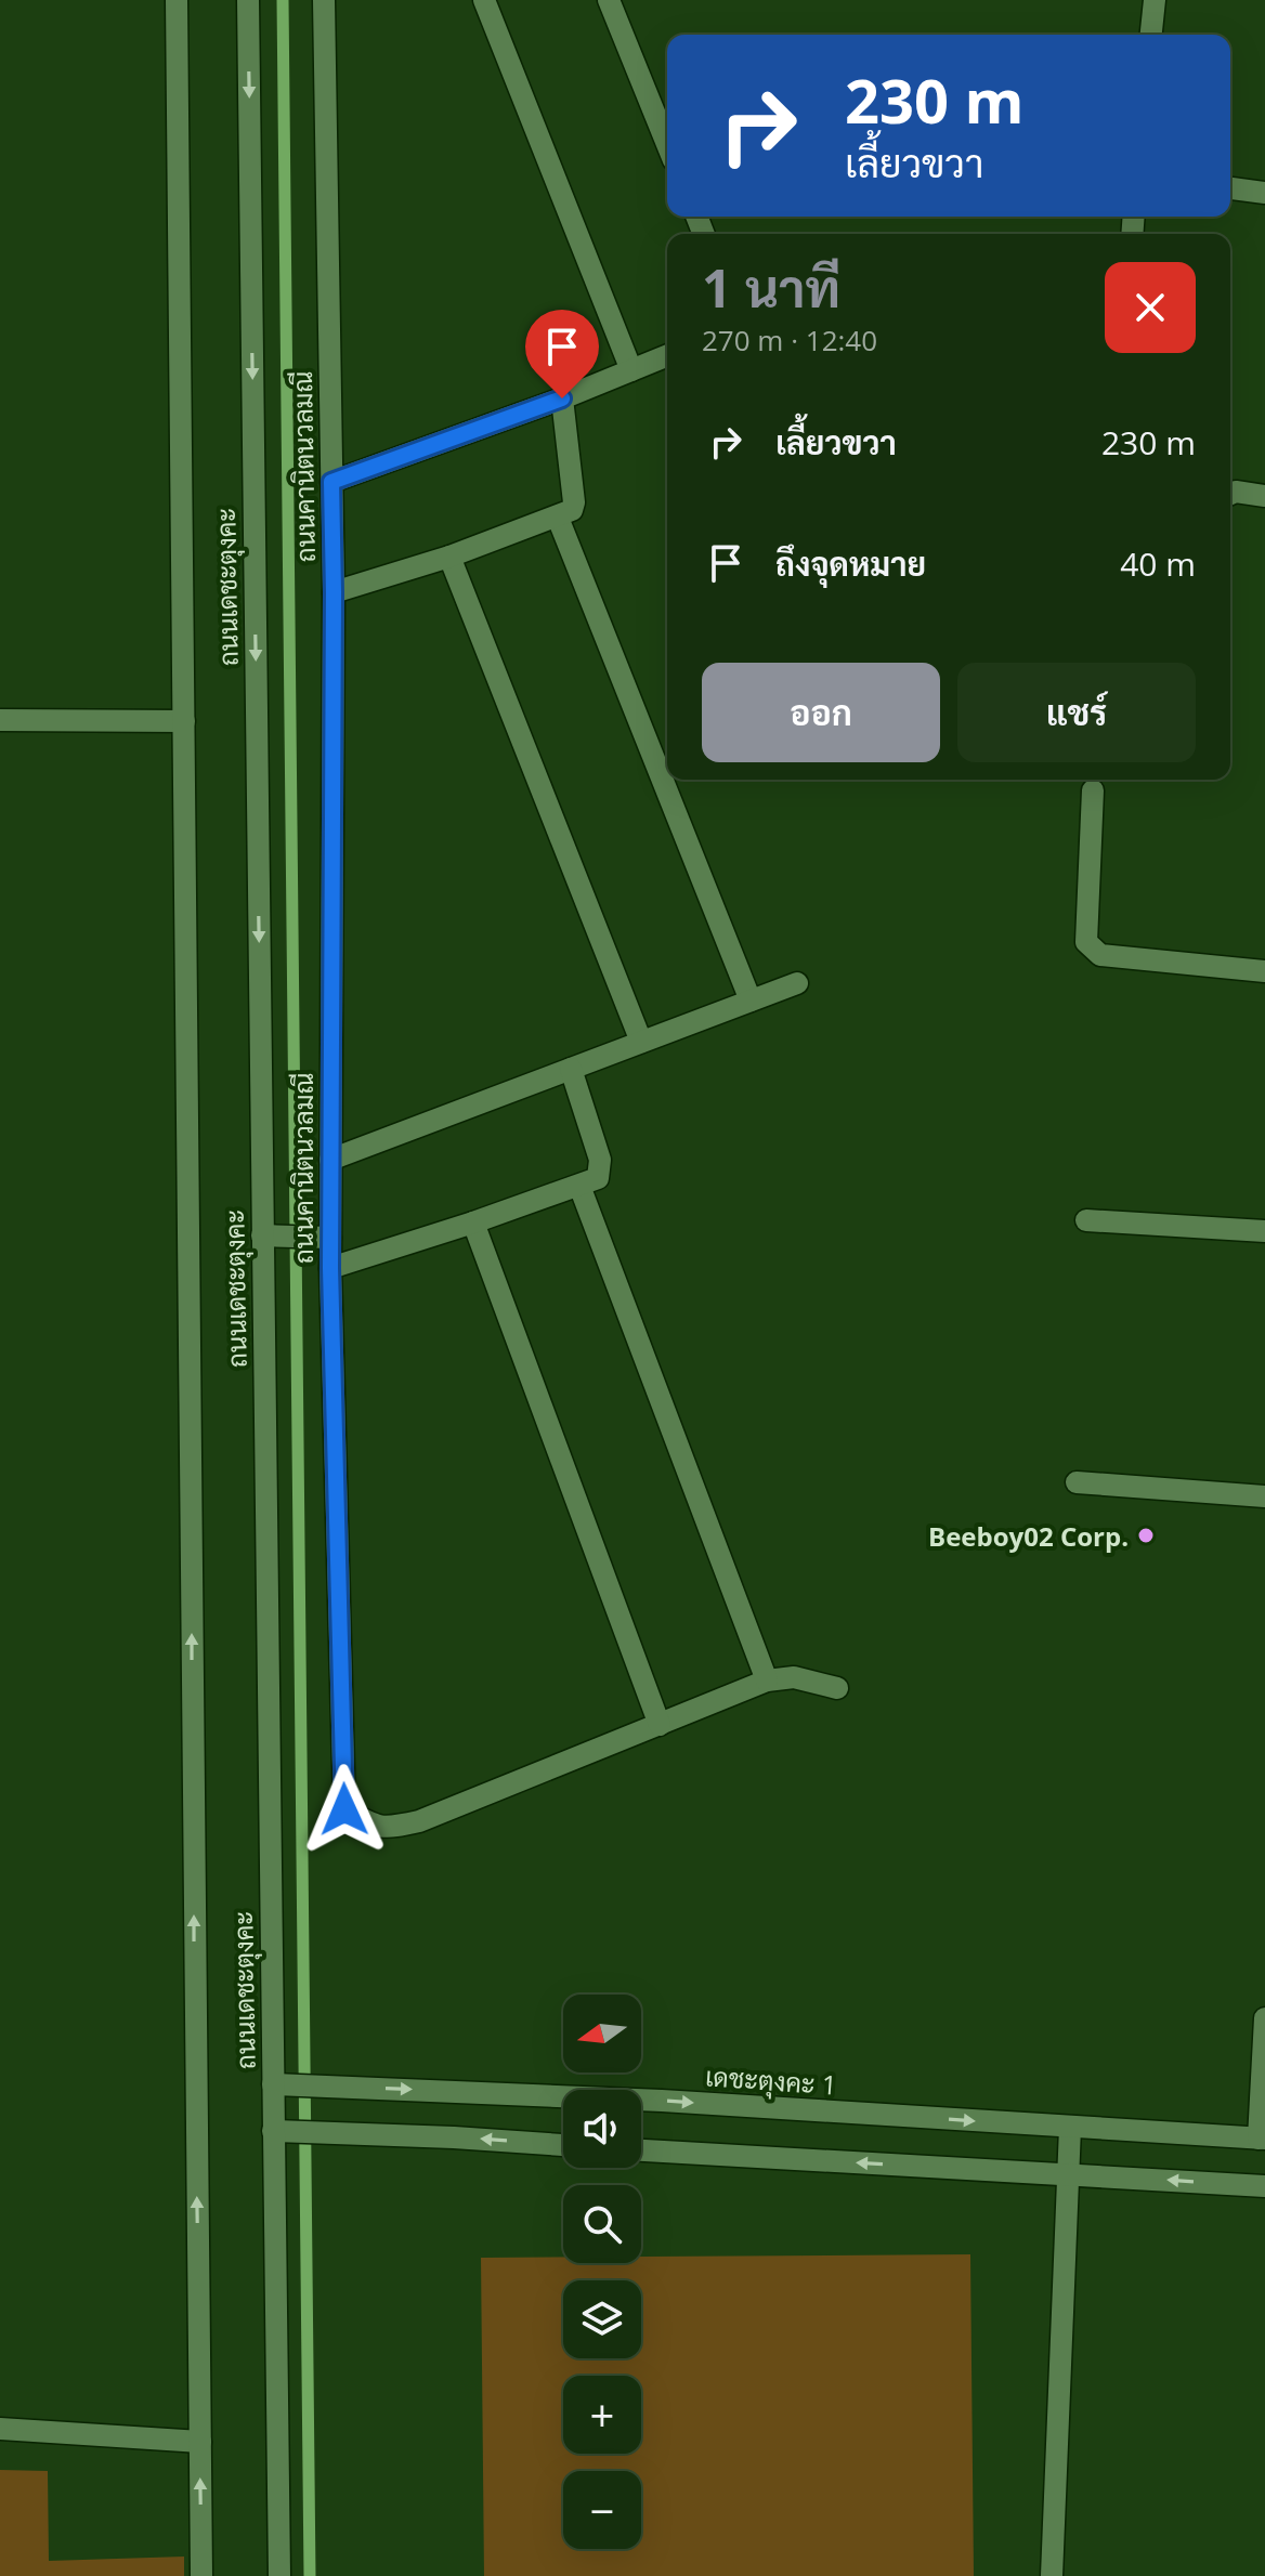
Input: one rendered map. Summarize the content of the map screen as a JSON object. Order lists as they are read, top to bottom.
{
  "streets": {
    "street": ["ถนนคานิตนวลมณี", "ถนนเดชะตุงคะ", "เดชะตุงคะ 1"]
  },
  "crossings": [
    ["ถนนเดชะตุงคะ", "เดชะตุงคะ 1"]
  ],
  "places": ["Beeboy02 Corp."],
  "north": "left",
  "page": {
    "turn": ["230 m", "เลี้ยวขวา"],
    "heading": ["1 นาที", "270 m · 12:40"],
    "list": [
      {
        "name": "เลี้ยวขวา",
        "value": "230 m"
      },
      {
        "name": "ถึงจุดหมาย",
        "value": "40 m"
      }
    ],
    "buttons": ["ออก", "แชร์"],
    "map_buttons": ["+", "−"]
  }
}
